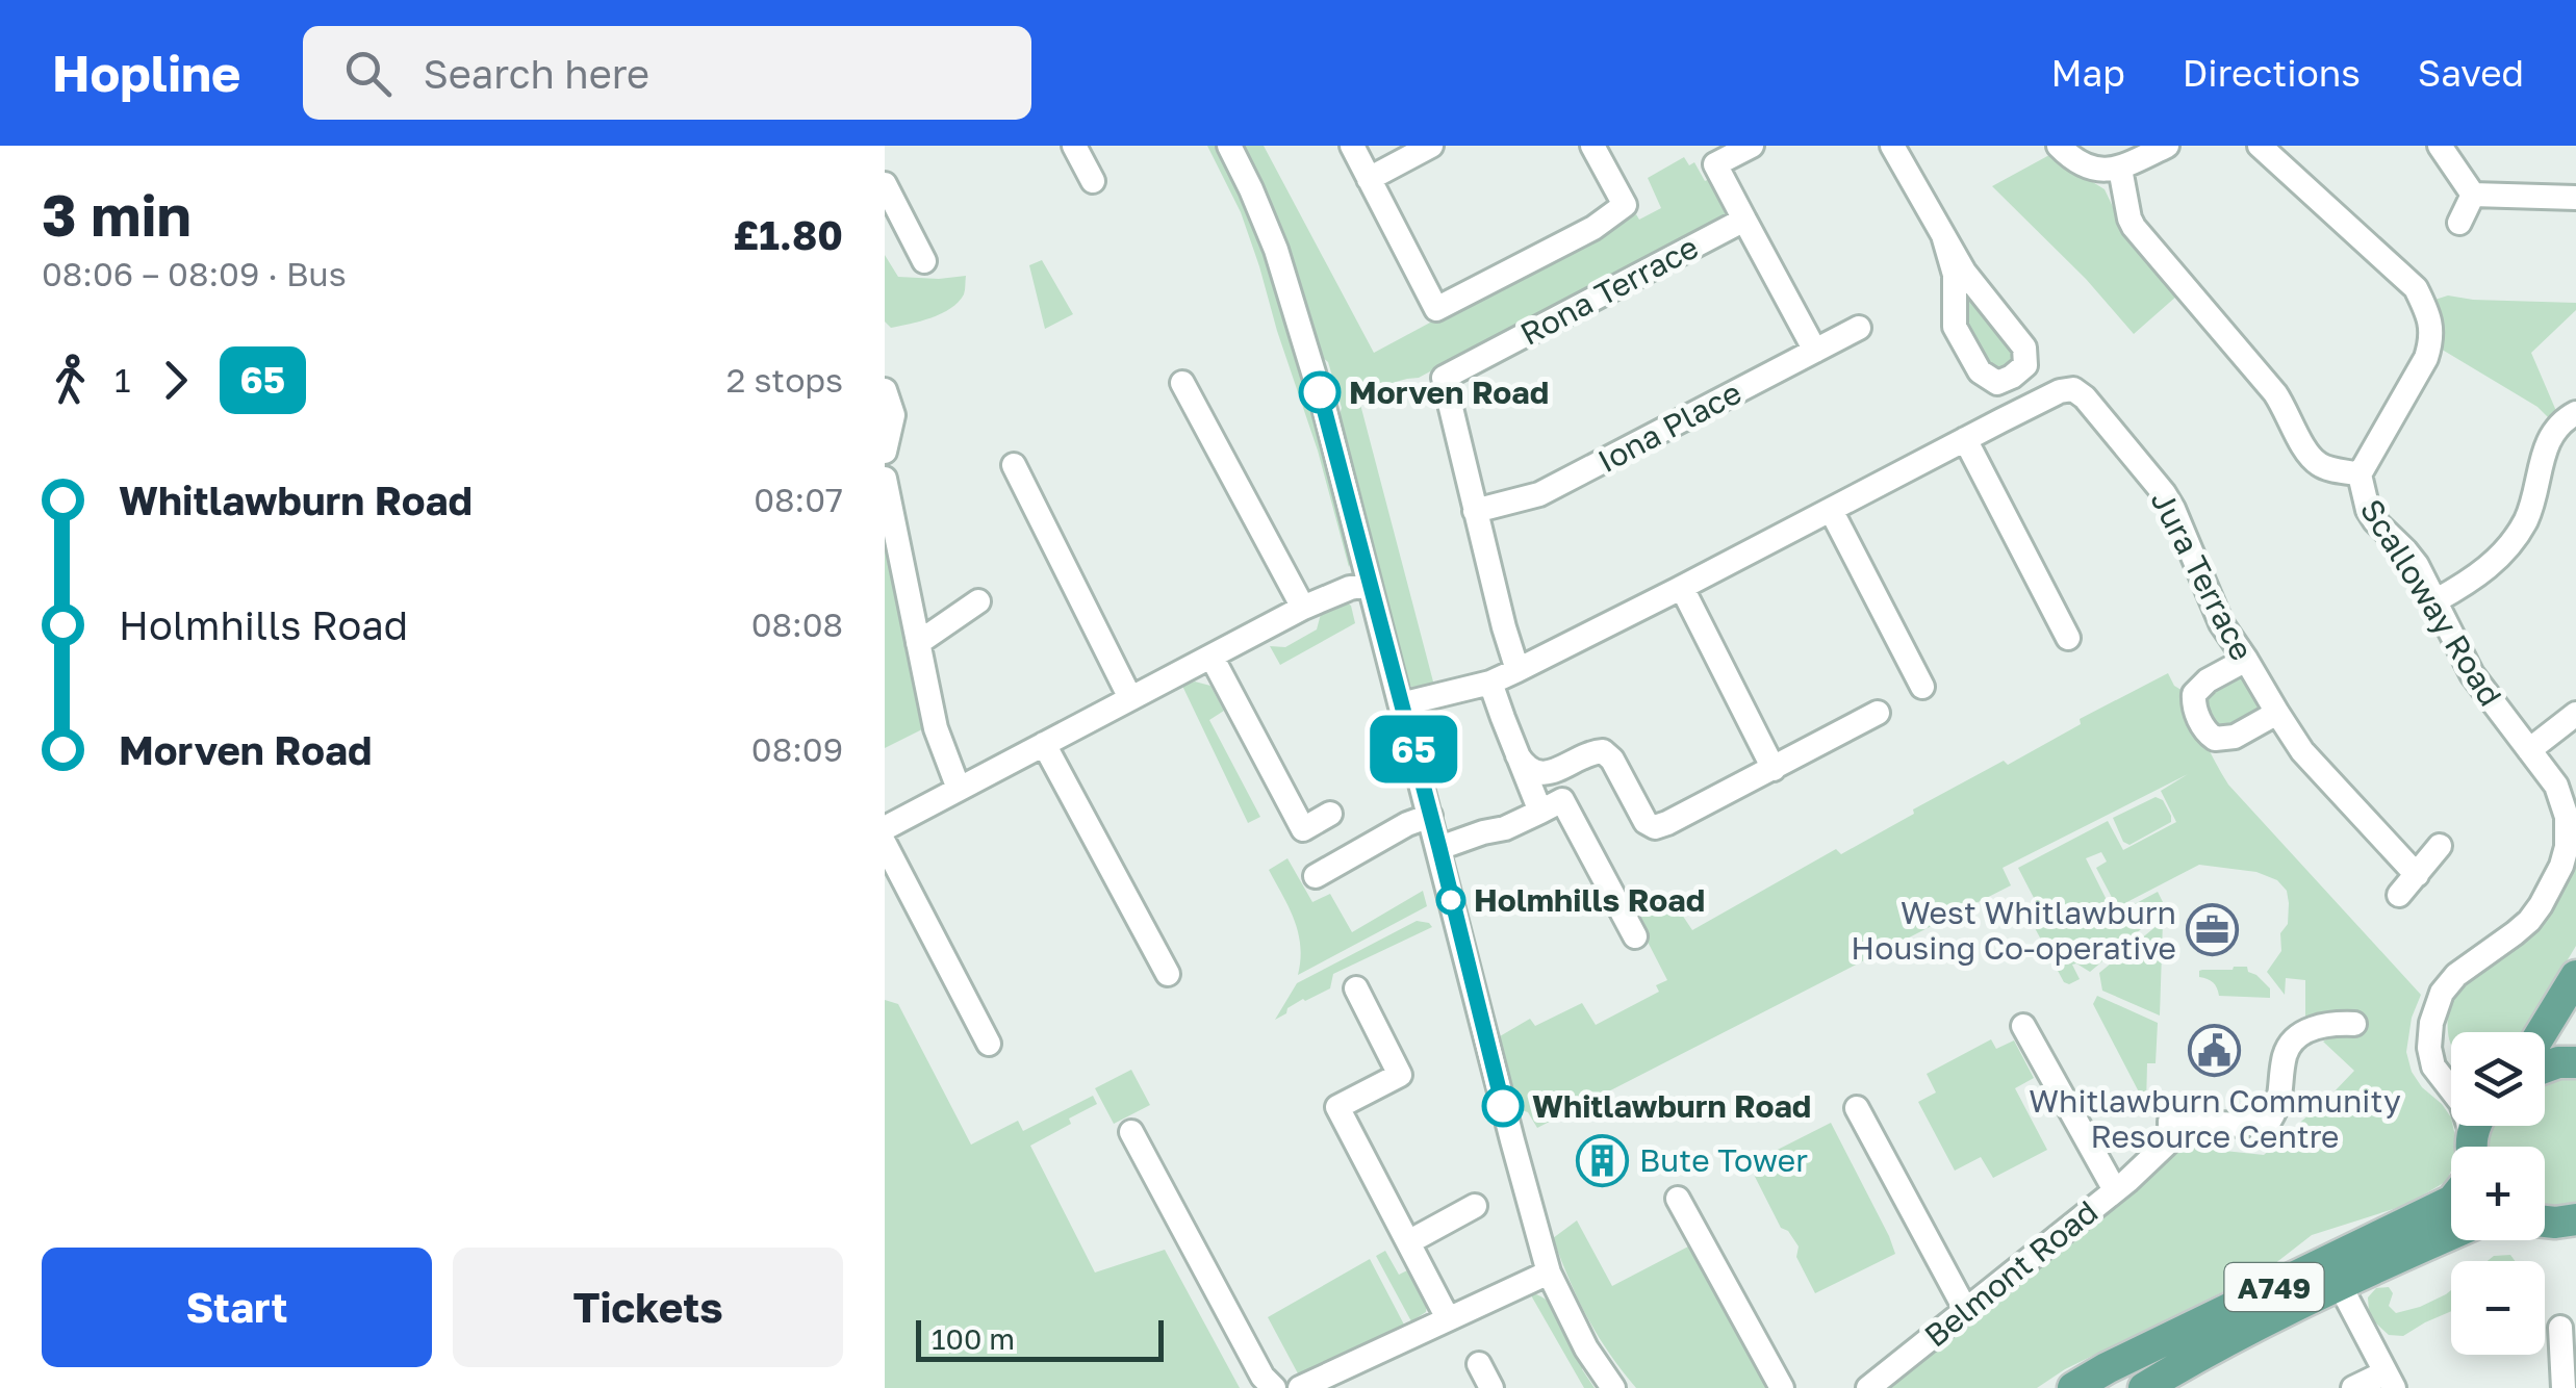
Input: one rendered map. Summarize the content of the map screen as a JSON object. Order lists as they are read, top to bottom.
{
  "streets": {
    "main road": ["A749"],
    "street": [
      "Rona Terrace",
      "Iona Place",
      "Jura Terrace",
      "Scalloway Road",
      "Belmont Road"
    ]
  },
  "crossings": [
    ["Rona Terrace", "Iona Place"]
  ],
  "places": {
    "other": ["Morven Road", "Holmhills Road", "Whitlawburn Road"],
    "office": ["West Whitlawburn Housing Co-operative"],
    "public building": ["Whitlawburn Community Resource Centre"],
    "building": ["Bute Tower"]
  },
  "lines": ["bus line 65"],
  "scale_bar": "100 m",
  "page": {
    "header": "Hopline",
    "search": "Search here",
    "nav": ["Map", "Directions", "Saved"],
    "heading": ["3 min", "08:06 – 08:09 · Bus", "£1.80"],
    "on_map": "65",
    "legs": ["1", "65", "2 stops"],
    "list": [
      {
        "name": "Whitlawburn Road",
        "value": "08:07"
      },
      {
        "name": "Holmhills Road",
        "value": "08:08"
      },
      {
        "name": "Morven Road",
        "value": "08:09"
      }
    ],
    "map_buttons": ["+", "−"],
    "buttons": ["Start", "Tickets"],
    "scale": "100 m"
  }
}
